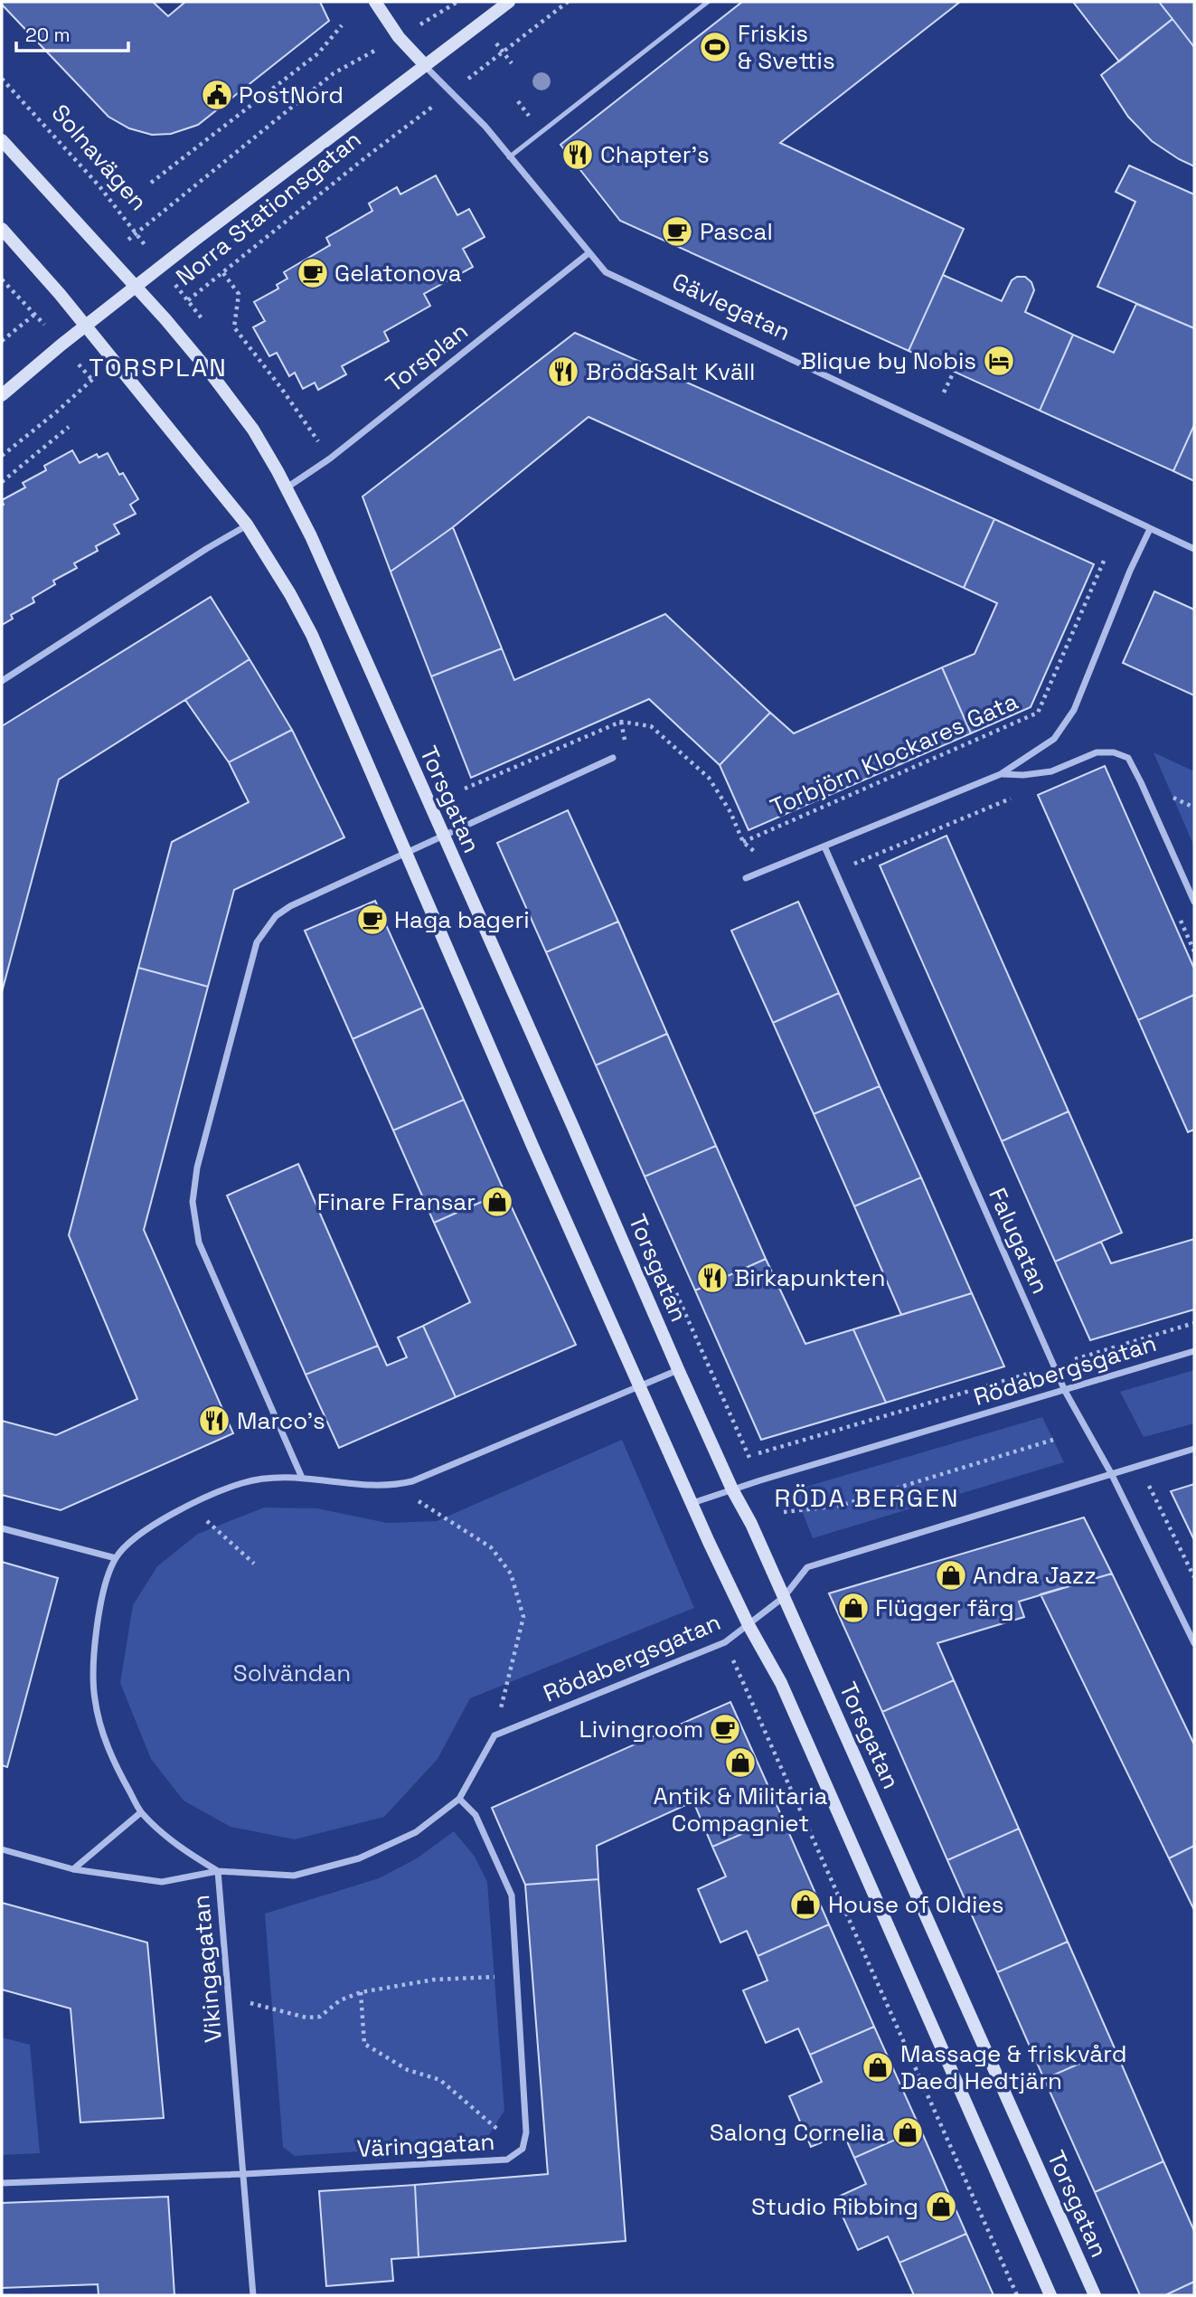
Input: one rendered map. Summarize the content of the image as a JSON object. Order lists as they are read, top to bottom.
{
  "streets": {
    "main road": ["Norra Stationsgatan", "Gävlegatan", "Torsgatan"],
    "street": [
      "Torsplan",
      "Falugatan",
      "Rödabergsgatan",
      "Vikingagatan",
      "Väringgatan"
    ],
    "path": ["Solnavägen", "Torbjörn Klockares Gata"]
  },
  "crossings": [
    ["Solnavägen", "Norra Stationsgatan"],
    ["Norra Stationsgatan", "Gävlegatan"],
    ["Norra Stationsgatan", "Torsgatan"],
    ["Gävlegatan", "Torsplan"],
    ["Torsplan", "Torsgatan"],
    ["Torsgatan", "Rödabergsgatan"],
    ["Falugatan", "Rödabergsgatan"],
    ["Vikingagatan", "Väringgatan"]
  ],
  "districts": ["TORSPLAN", "RÖDA BERGEN"],
  "parks": ["Solvändan"],
  "places": {
    "sports": ["Friskis & Svettis"],
    "public building": ["PostNord"],
    "restaurant": [
      "Chapter's",
      "Bröd&Salt Kväll",
      "Birkapunkten",
      "Marco's"
    ],
    "cafe": [
      "Pascal",
      "Gelatonova",
      "Haga bageri",
      "Livingroom"
    ],
    "hotel": ["Blique by Nobis"],
    "shop": [
      "Finare Fransar",
      "Andra Jazz",
      "Flügger färg",
      "Antik & Militaria Compagniet",
      "House of Oldies",
      "Massage & friskvård Daed Hedtjärn",
      "Salong Cornelia",
      "Studio Ribbing"
    ]
  },
  "scale_bar": "20 m"
}
